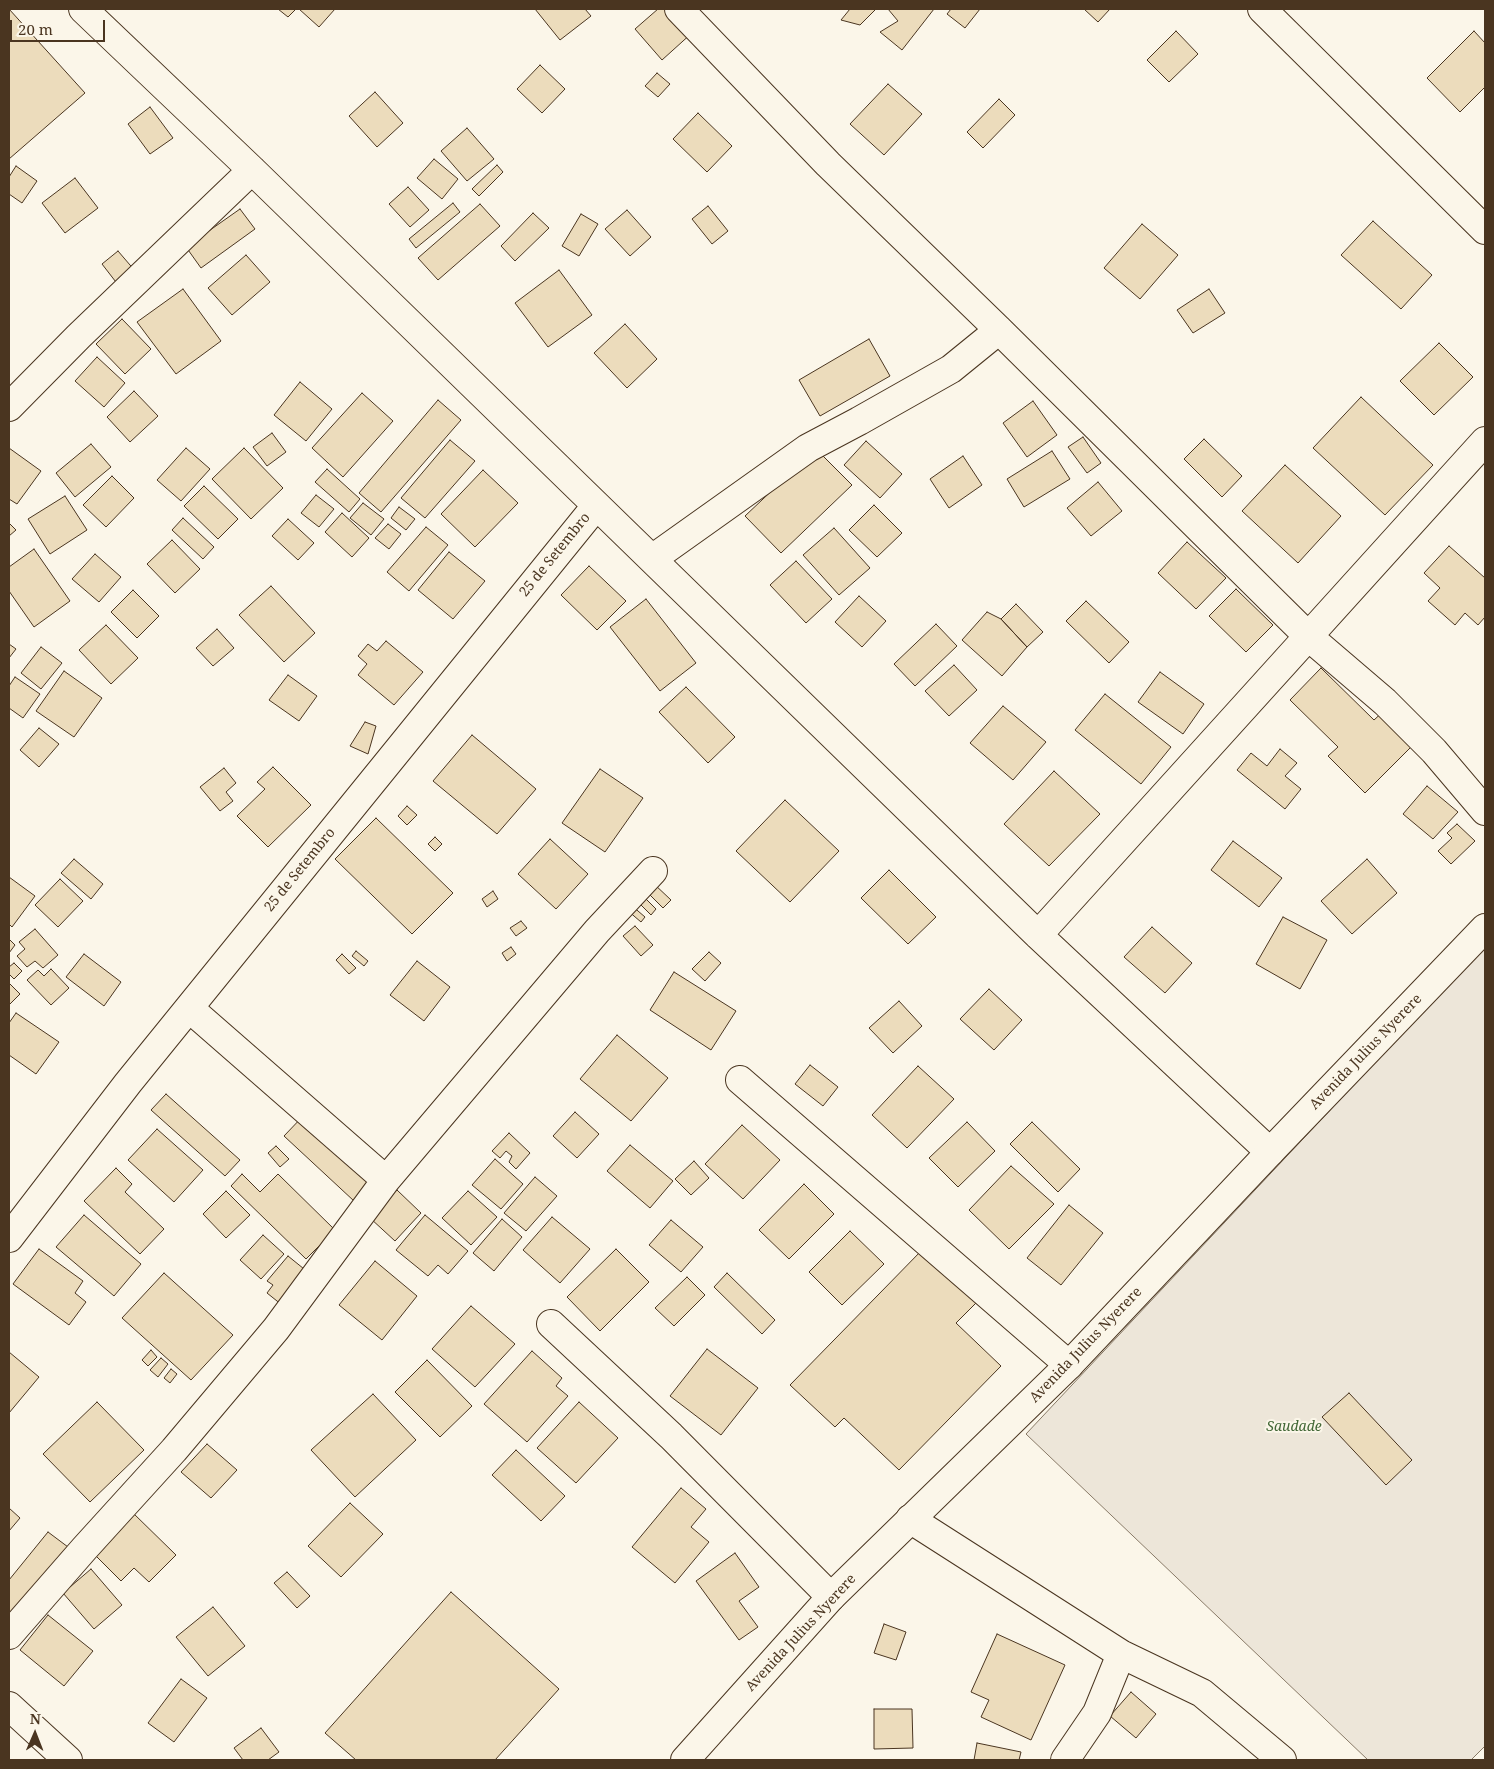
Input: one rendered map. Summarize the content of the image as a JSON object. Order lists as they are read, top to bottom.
{
  "streets": {
    "street": ["25 de Setembro", "Avenida Julius Nyerere"]
  },
  "parks": ["Saudade"],
  "scale_bar": "20 m",
  "north": "top"
}
